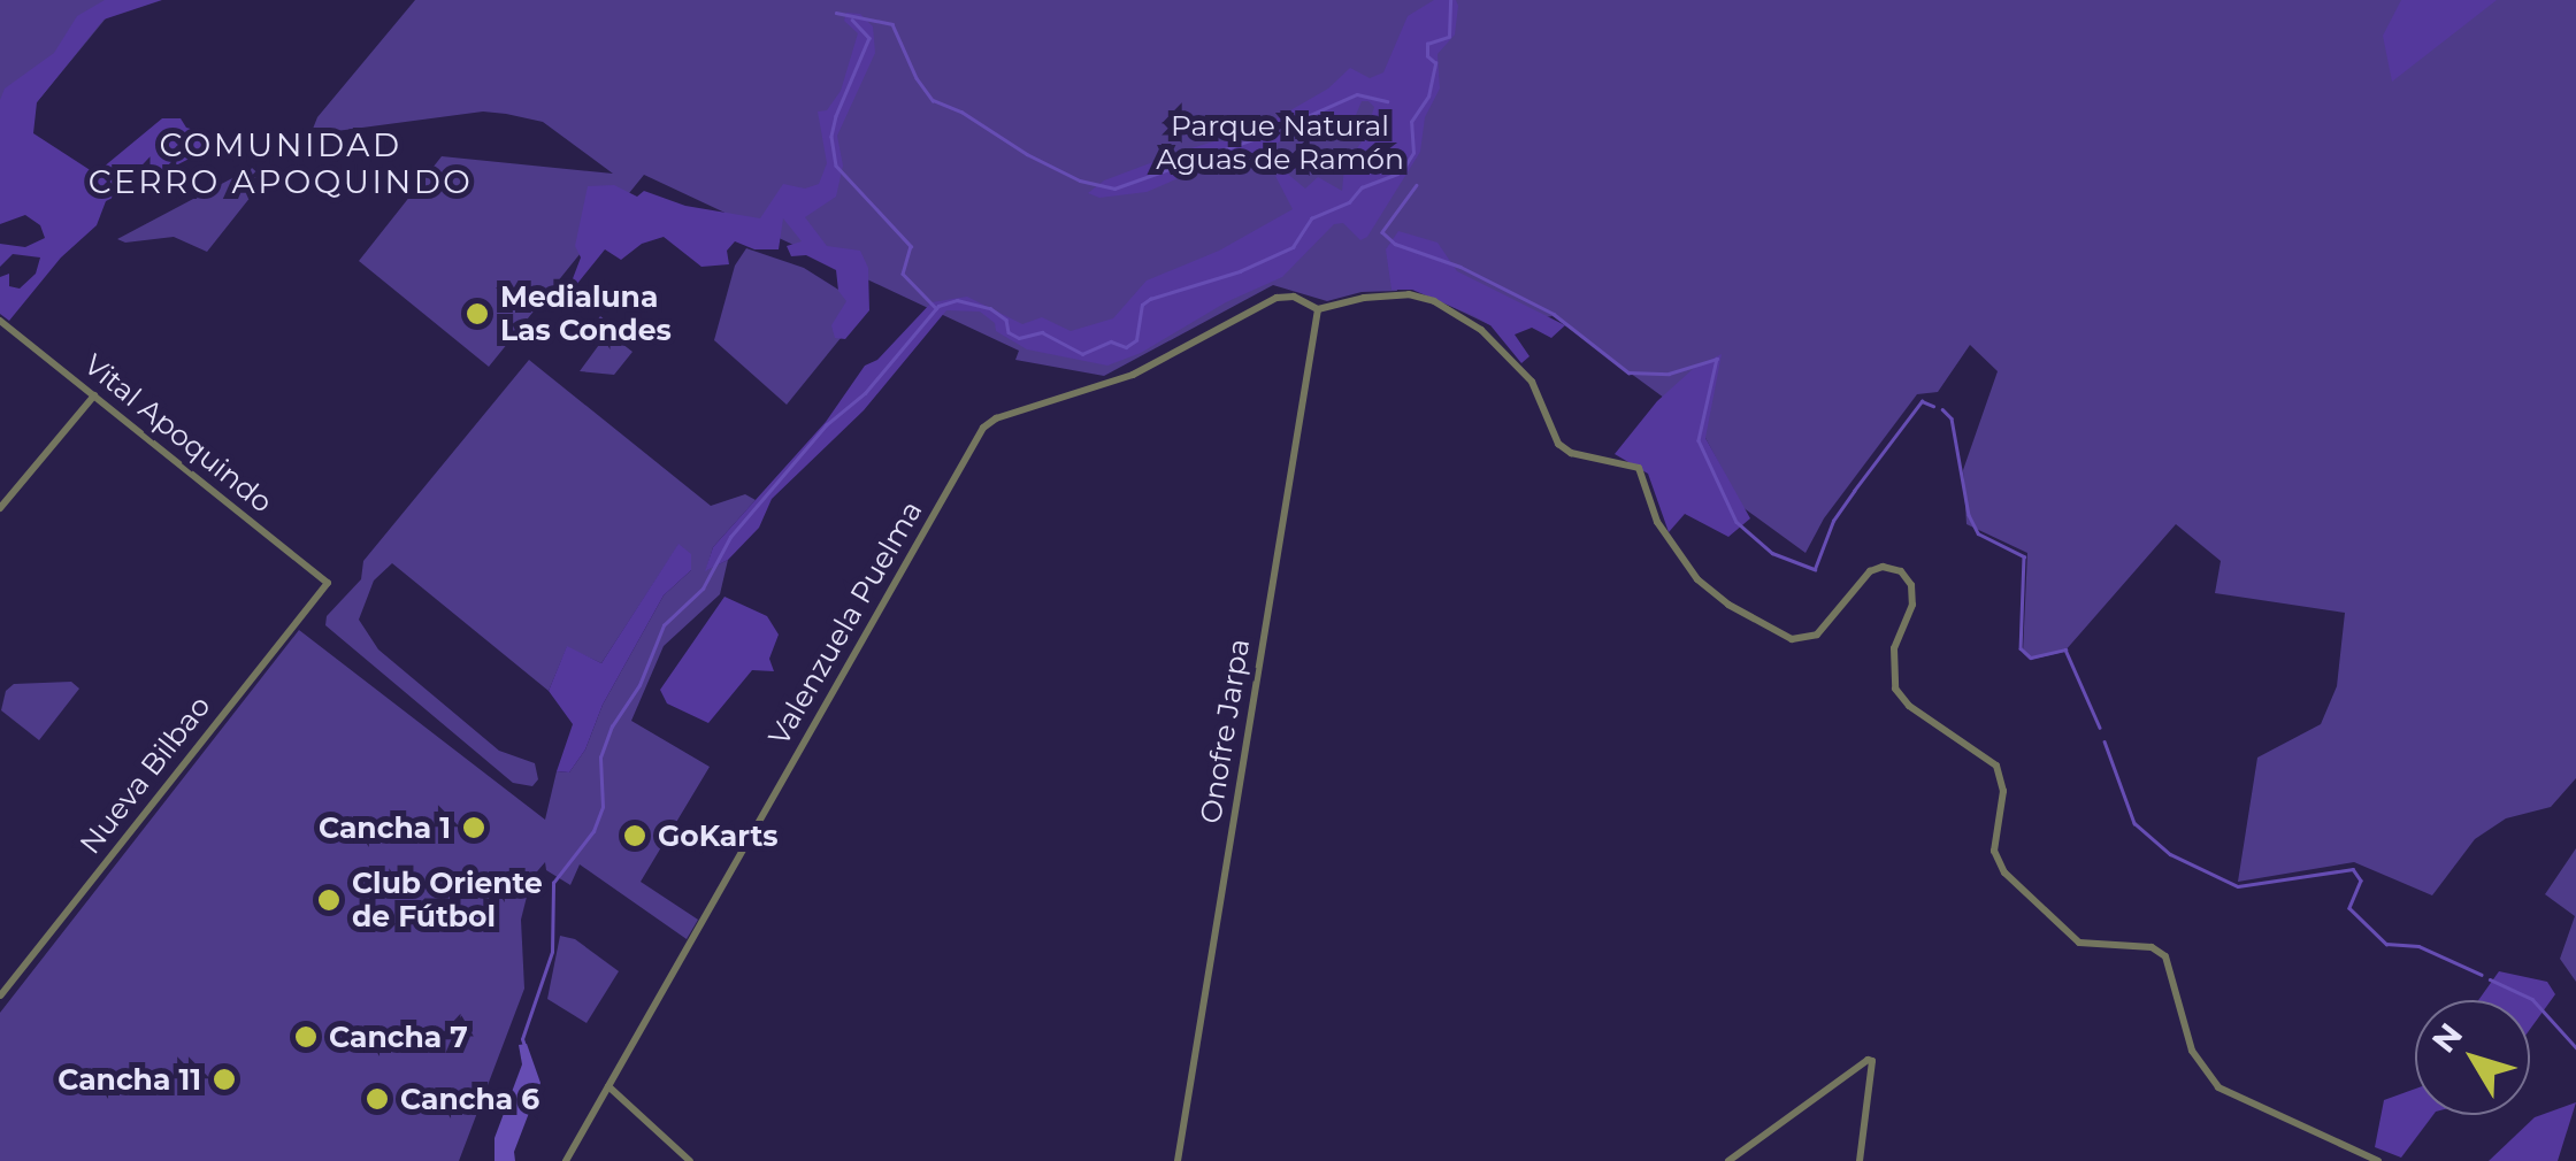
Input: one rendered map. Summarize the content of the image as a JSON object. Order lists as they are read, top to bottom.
{
  "streets": {
    "street": [
      "Vital Apoquindo",
      "Valenzuela Puelma",
      "Onofre Jarpa",
      "Nueva Bilbao"
    ]
  },
  "crossings": [
    ["Vital Apoquindo", "Nueva Bilbao"],
    ["Valenzuela Puelma", "Onofre Jarpa"]
  ],
  "districts": ["COMUNIDAD CERRO APOQUINDO"],
  "parks": ["Parque Natural Aguas de Ramón"],
  "places": [
    "Medialuna Las Condes",
    "Cancha 1",
    "GoKarts",
    "Club Oriente de Fútbol",
    "Cancha 7",
    "Cancha 11",
    "Cancha 6"
  ],
  "north": "top left"
}
